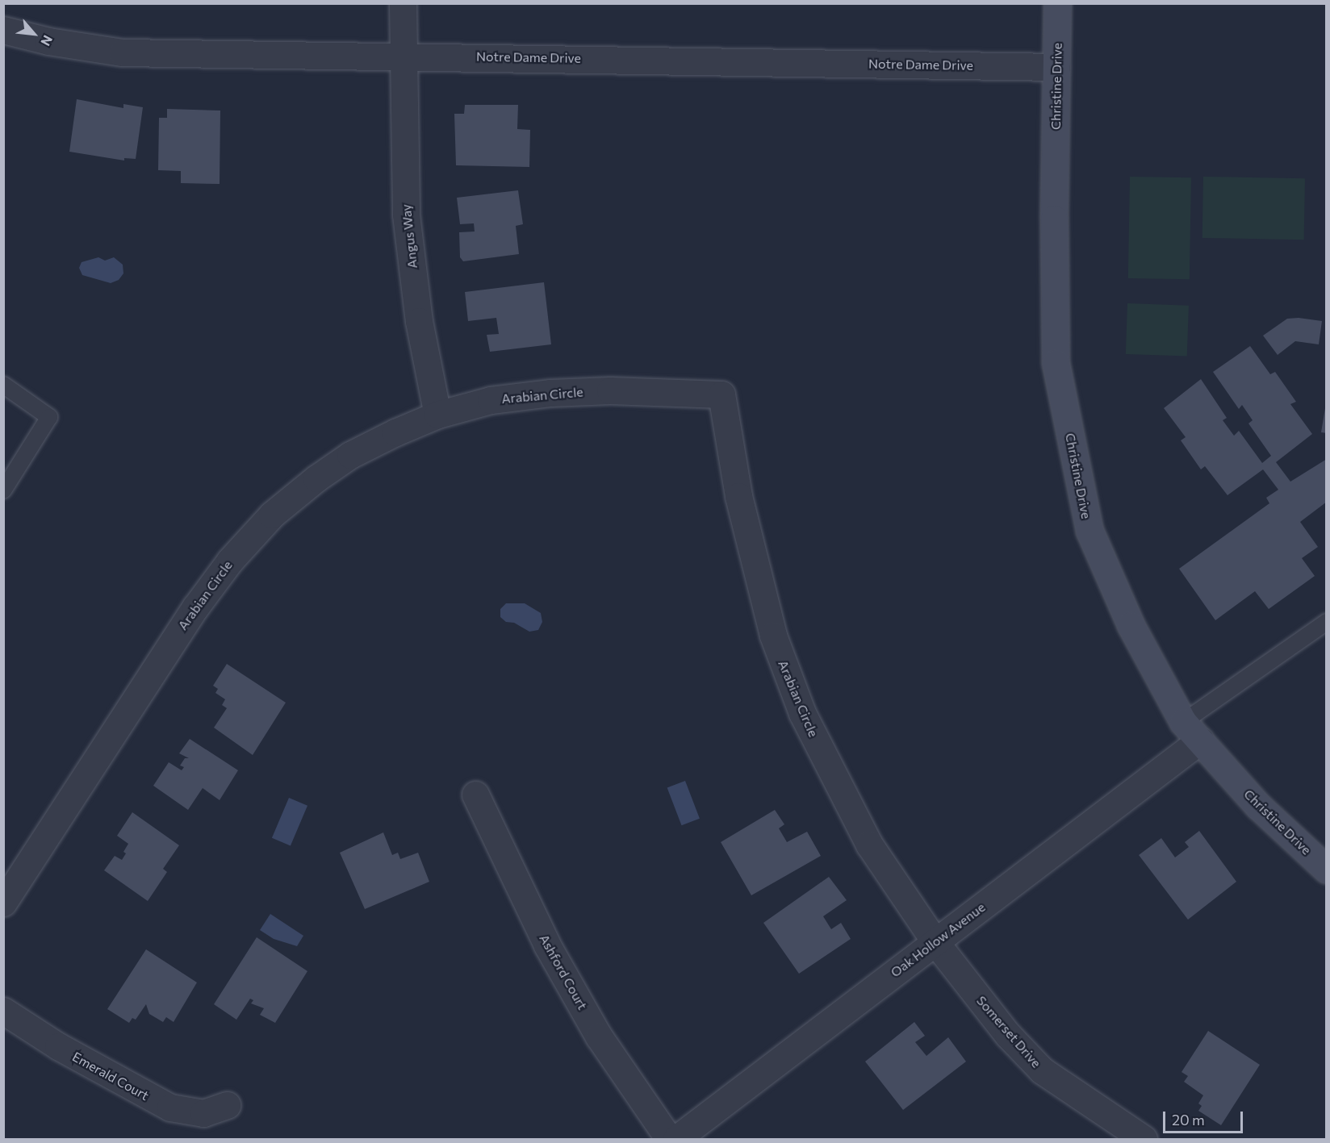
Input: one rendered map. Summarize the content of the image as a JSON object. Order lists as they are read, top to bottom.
{
  "streets": {
    "street": [
      "Notre Dame Drive",
      "Christine Drive",
      "Angus Way",
      "Arabian Circle",
      "Oak Hollow Avenue",
      "Ashford Court",
      "Somerset Drive",
      "Emerald Court"
    ]
  },
  "crossings": [
    ["Notre Dame Drive", "Christine Drive"],
    ["Notre Dame Drive", "Angus Way"],
    ["Christine Drive", "Oak Hollow Avenue"],
    ["Angus Way", "Arabian Circle"],
    ["Arabian Circle", "Oak Hollow Avenue"],
    ["Arabian Circle", "Somerset Drive"],
    ["Oak Hollow Avenue", "Somerset Drive"]
  ],
  "scale_bar": "20 m",
  "north": "bottom right"
}
